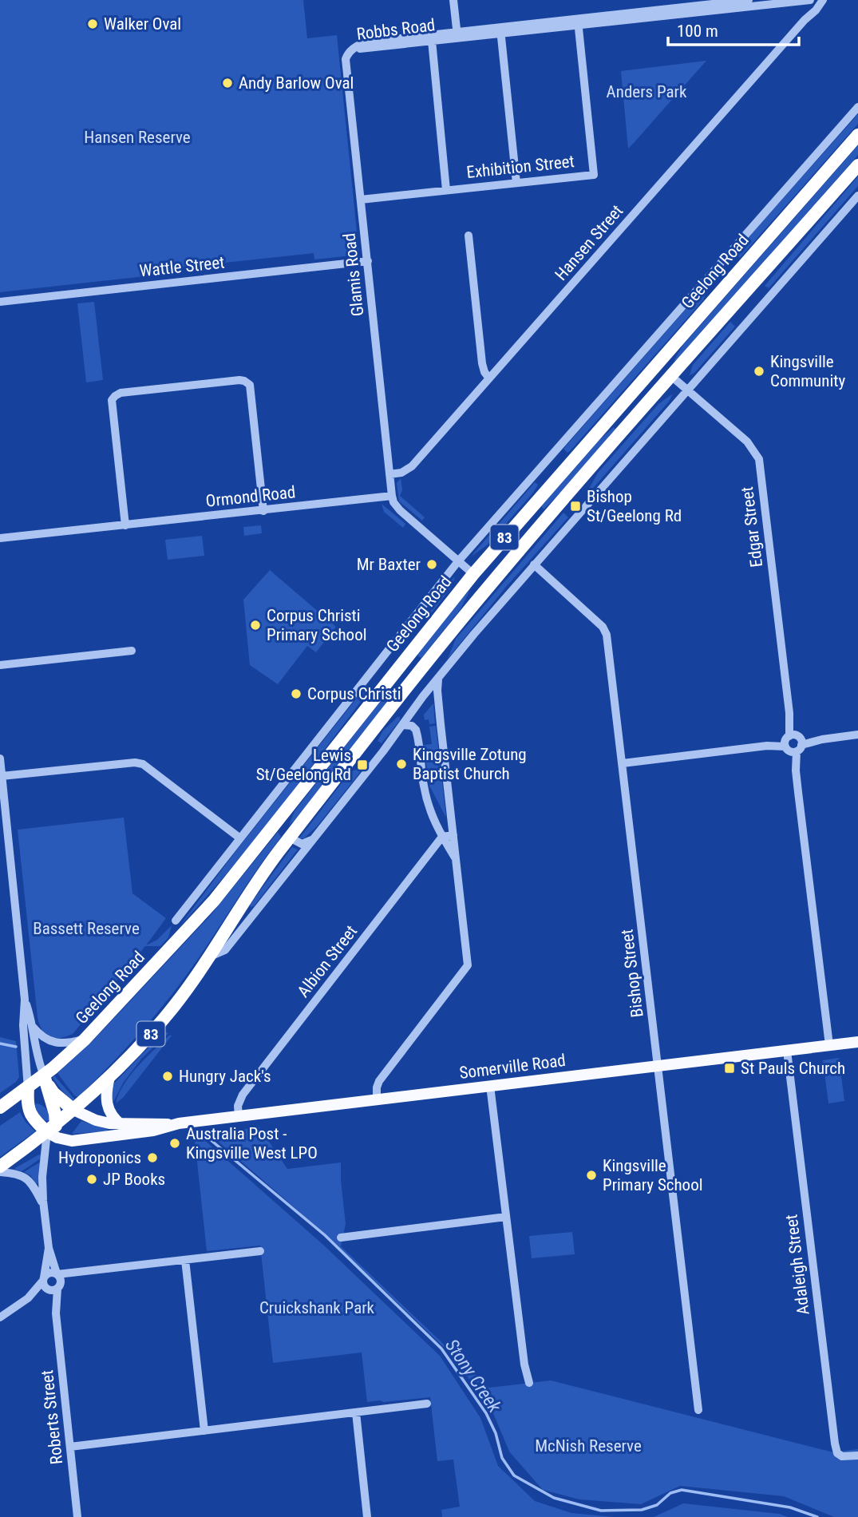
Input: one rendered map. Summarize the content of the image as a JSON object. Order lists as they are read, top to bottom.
{
  "streets": {
    "highway": ["Geelong Road", "83"],
    "main road": ["Somerville Road"],
    "street": [
      "Robbs Road",
      "Exhibition Street",
      "Hansen Street",
      "Wattle Street",
      "Glamis Road",
      "Ormond Road",
      "Edgar Street",
      "Albion Street",
      "Bishop Street",
      "Adaleigh Street",
      "Roberts Street"
    ]
  },
  "crossings": [
    ["Robbs Road", "Exhibition Street"],
    ["Robbs Road", "Hansen Street"],
    ["Robbs Road", "Glamis Road"],
    ["Exhibition Street", "Glamis Road"],
    ["Hansen Street", "Glamis Road"],
    ["Wattle Street", "Glamis Road"],
    ["Glamis Road", "Ormond Road"],
    ["Edgar Street", "83"],
    ["Edgar Street", "Somerville Road"],
    ["83", "Somerville Road"],
    ["83", "Roberts Street"],
    ["Albion Street", "Somerville Road"],
    ["Bishop Street", "Somerville Road"],
    ["Somerville Road", "Adaleigh Street"],
    ["Somerville Road", "Roberts Street"]
  ],
  "water": ["Stony Creek"],
  "parks": [
    "Anders Park",
    "Hansen Reserve",
    "Bassett Reserve",
    "Cruickshank Park",
    "McNish Reserve"
  ],
  "places": {
    "other": [
      "Walker Oval",
      "Andy Barlow Oval",
      "Kingsville Community",
      "Mr Baxter",
      "Corpus Christi Primary School",
      "Corpus Christi",
      "Kingsville Zotung Baptist Church",
      "Hungry Jack's",
      "Australia Post - Kingsville West LPO",
      "Hydroponics",
      "Kingsville Primary School",
      "JP Books"
    ],
    "transit": ["Bishop St/Geelong Rd", "Lewis St/Geelong Rd", "St Pauls Church"]
  },
  "scale_bar": "100 m"
}
